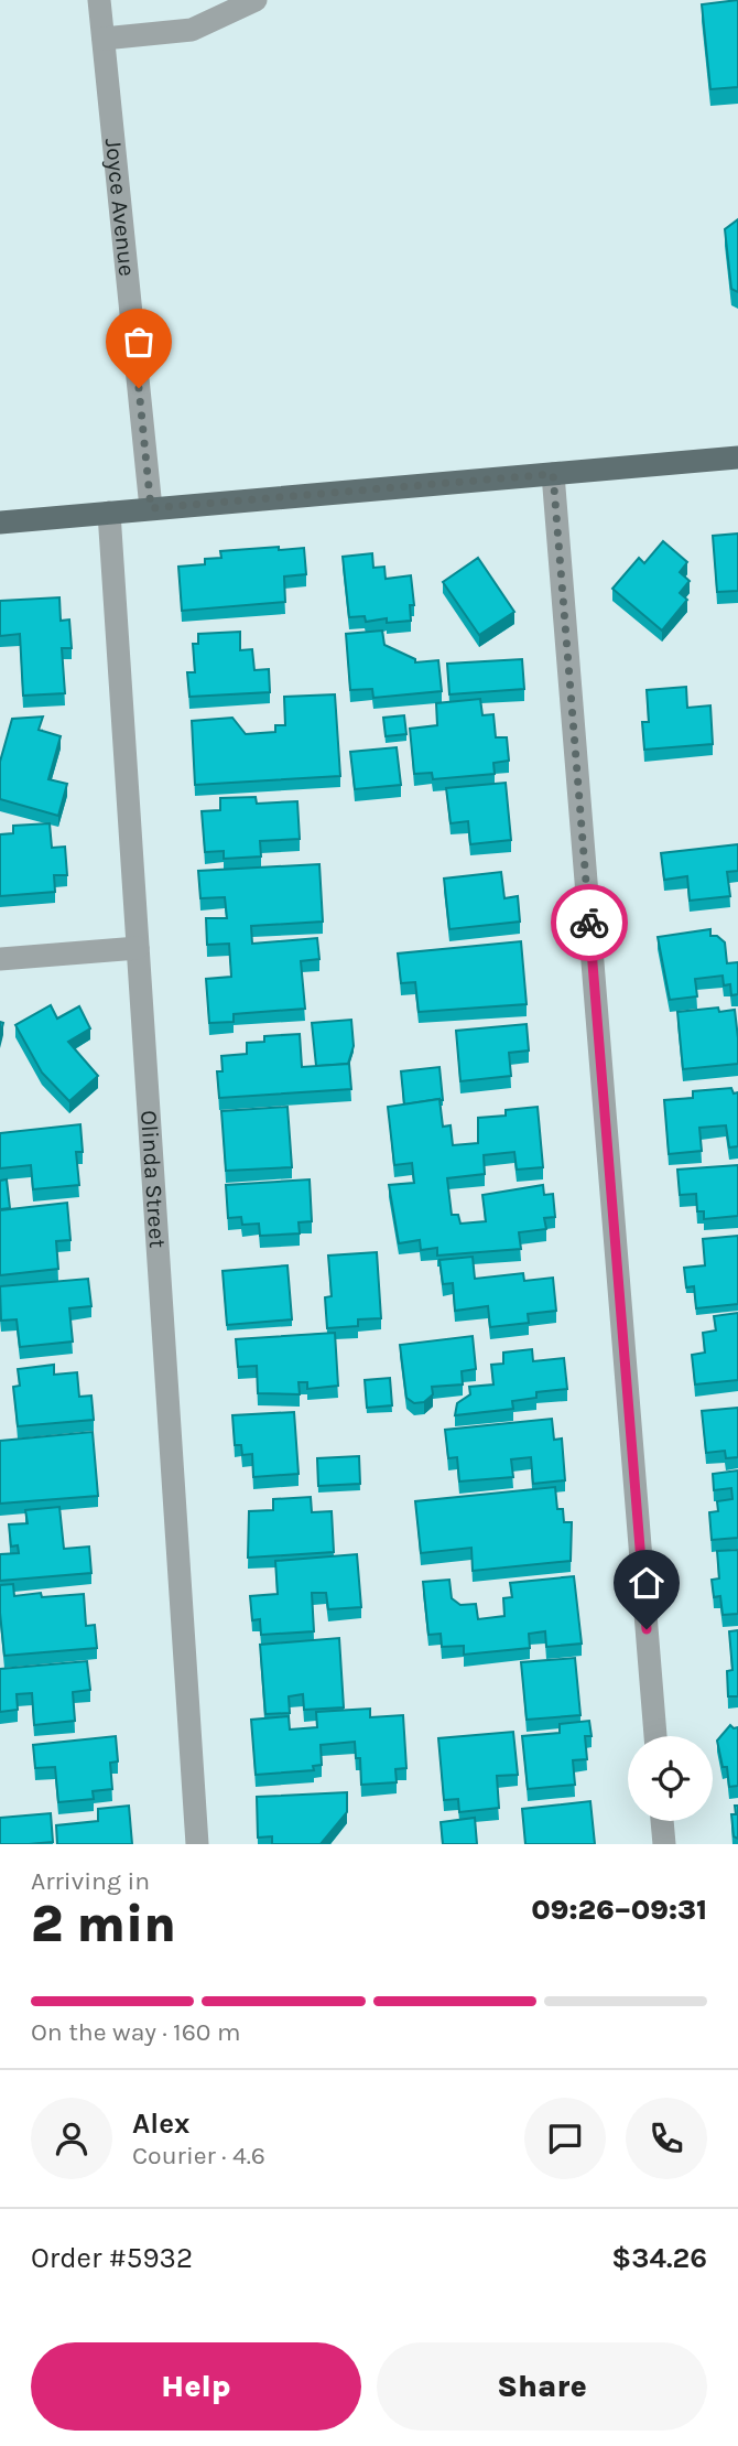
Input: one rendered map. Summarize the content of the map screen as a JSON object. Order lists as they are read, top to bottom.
{
  "streets": {
    "street": ["Joyce Avenue", "Olinda Street"]
  },
  "page": {
    "heading": ["2 min", "Arriving in", "09:26–09:31"],
    "panel": [
      "Alex",
      "Courier · 4.6",
      "Order #5932",
      "$34.26"
    ],
    "bar": "On the way · 160 m",
    "buttons": ["Help", "Share"]
  }
}
